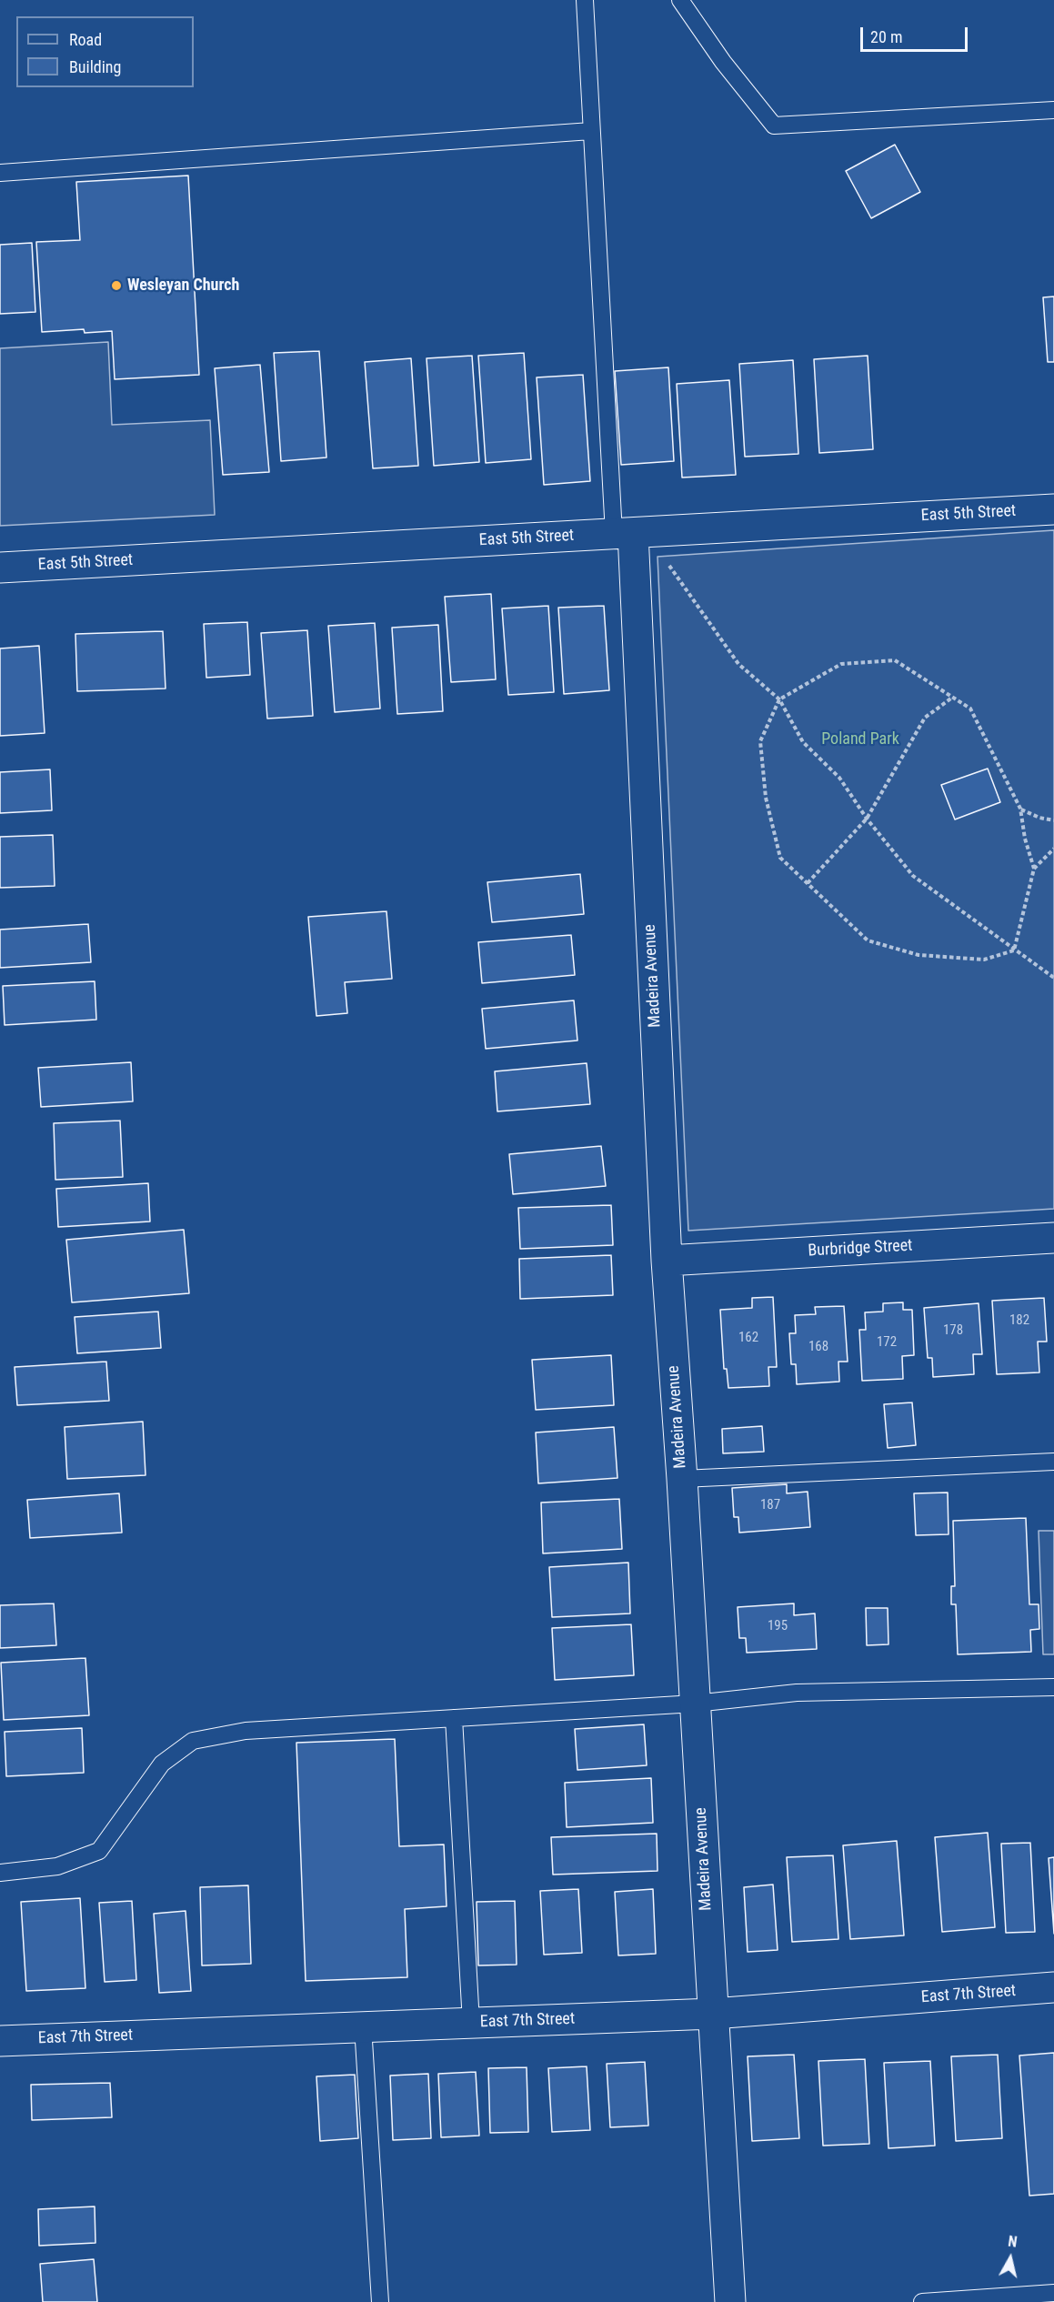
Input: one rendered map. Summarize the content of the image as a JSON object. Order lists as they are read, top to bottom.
{
  "streets": {
    "street": [
      "East 5th Street",
      "Madeira Avenue",
      "Burbridge Street",
      "East 7th Street"
    ]
  },
  "crossings": [
    ["East 5th Street", "Madeira Avenue"],
    ["Madeira Avenue", "Burbridge Street"],
    ["Madeira Avenue", "East 7th Street"]
  ],
  "parks": ["Poland Park"],
  "places": ["Wesleyan Church"],
  "house_numbers": [
    "182",
    "178",
    "162",
    "172",
    "168",
    "187",
    "195"
  ],
  "legend": ["Road", "Building"],
  "scale_bar": "20 m",
  "north": "top"
}
